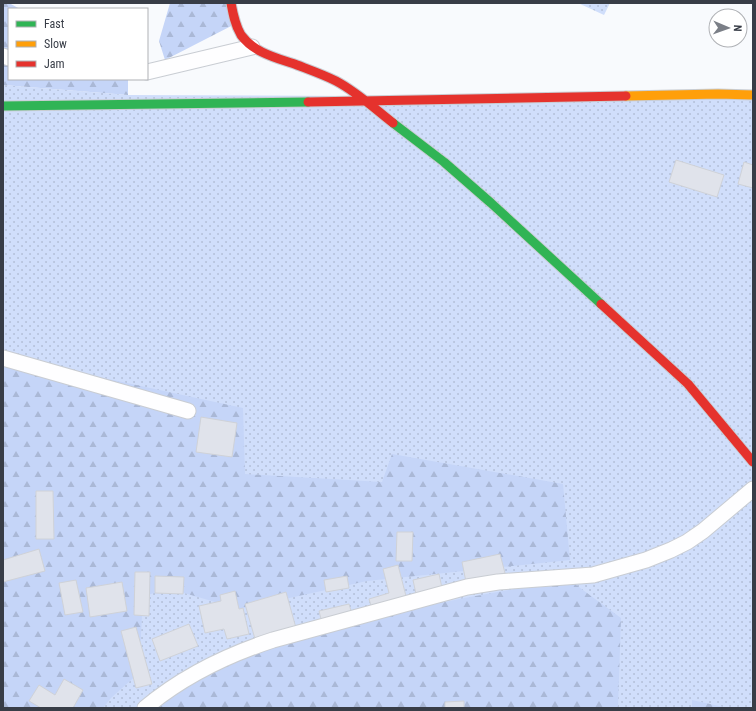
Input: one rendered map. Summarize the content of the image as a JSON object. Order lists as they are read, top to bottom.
{
  "legend": ["Fast", "Slow", "Jam"],
  "north": "right"
}
